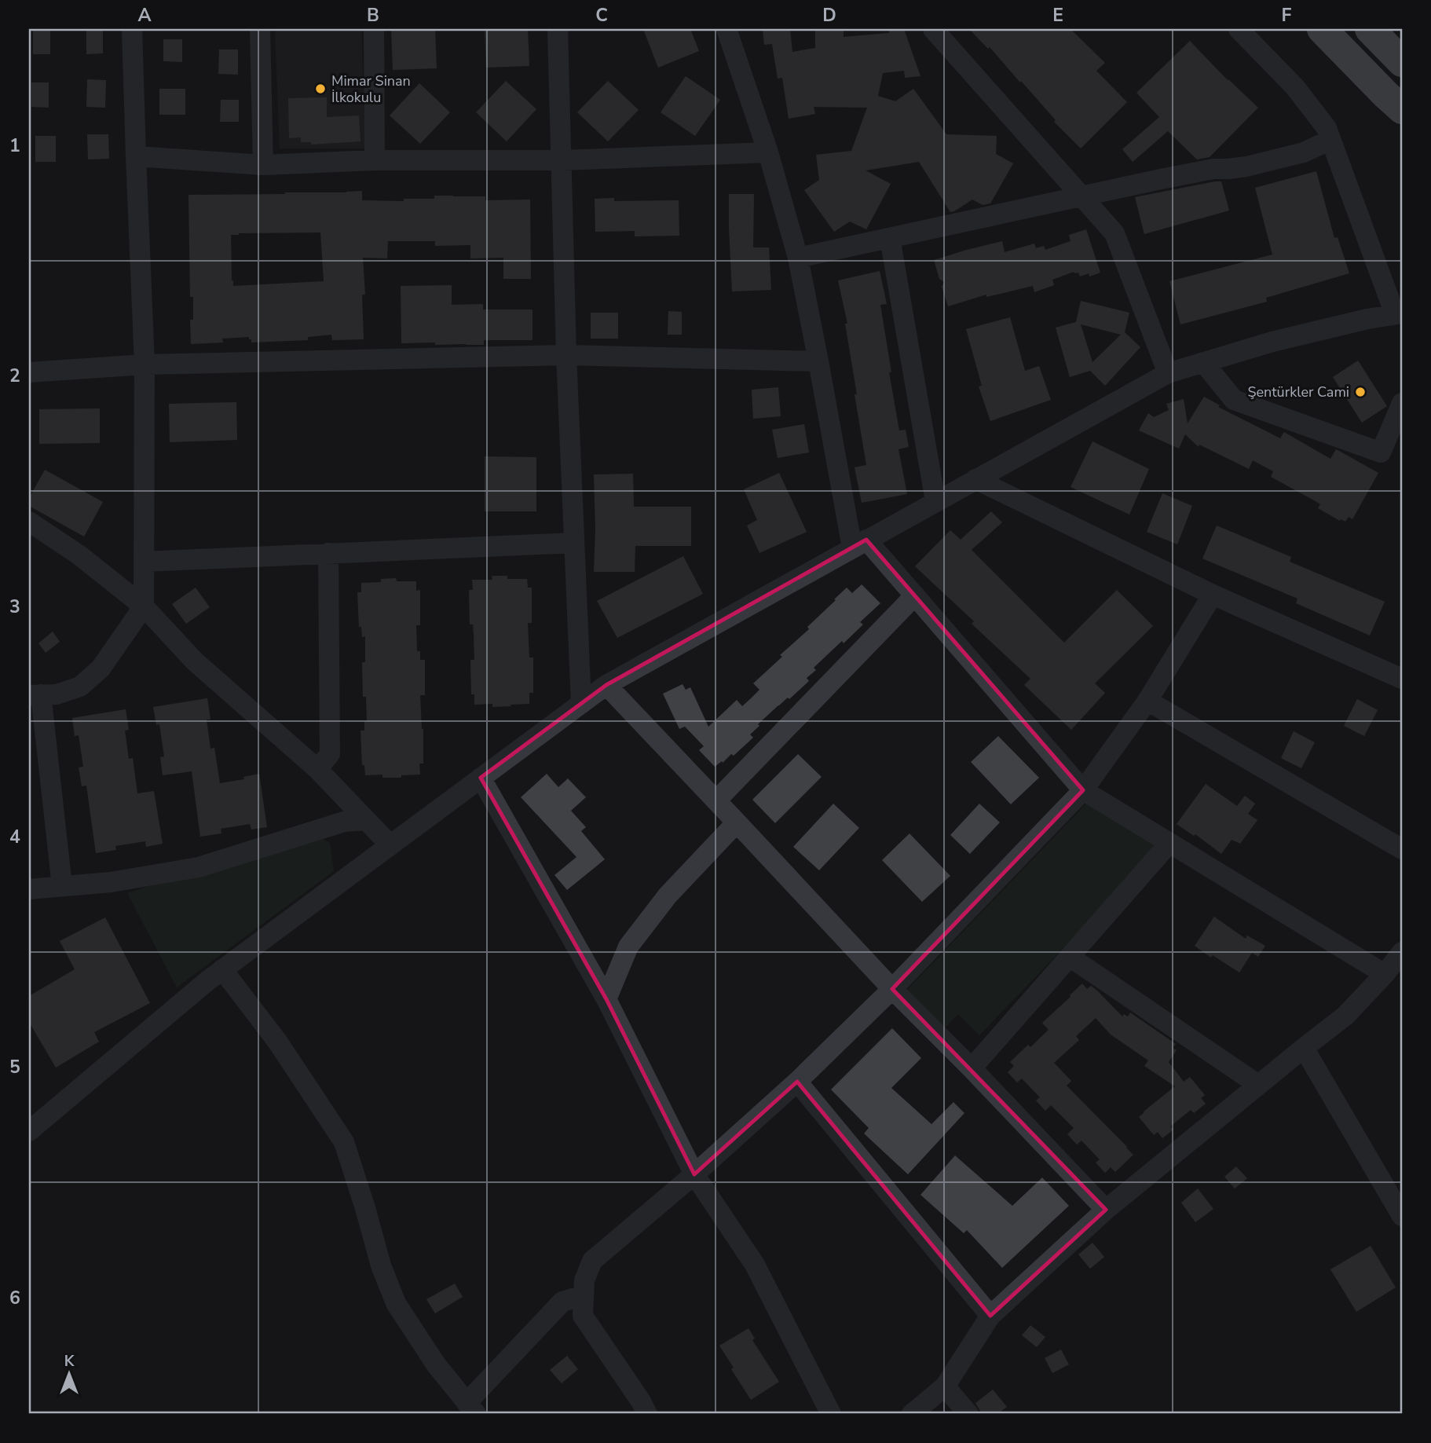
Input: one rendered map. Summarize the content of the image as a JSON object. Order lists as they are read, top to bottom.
{
  "places": ["Mimar Sinan İlkokulu", "Şentürkler Cami"],
  "north": "top",
  "grid": {
    "columns": [
      "A",
      "B",
      "C",
      "D",
      "E",
      "F"
    ],
    "rows": [
      "1",
      "2",
      "3",
      "4",
      "5",
      "6"
    ]
  }
}
